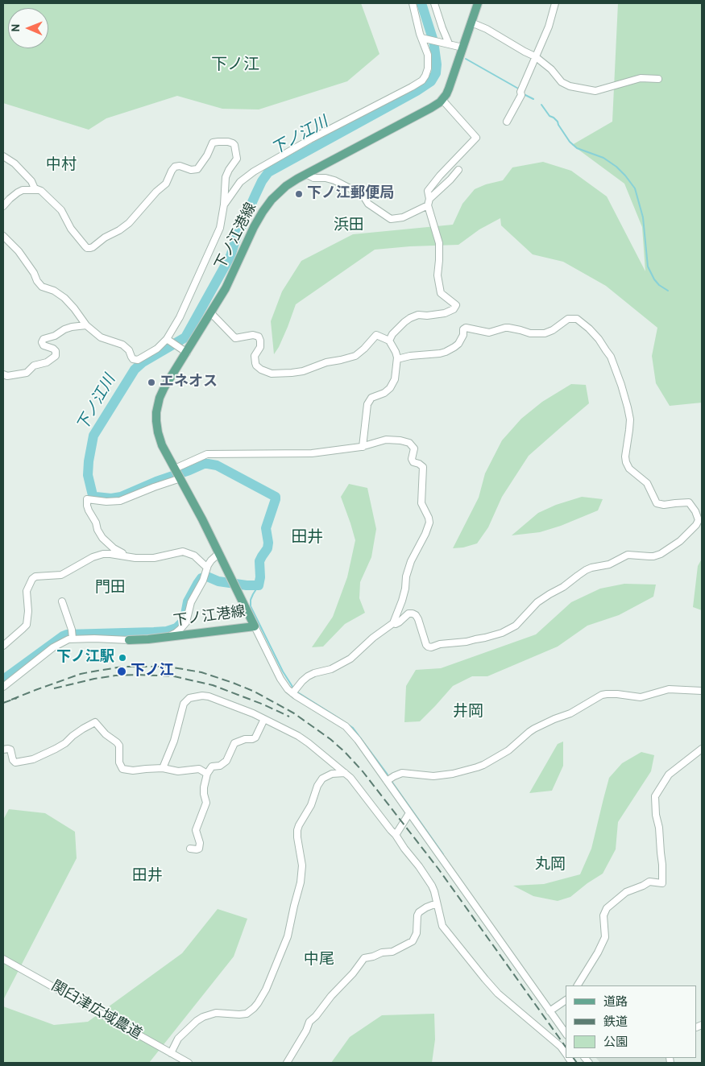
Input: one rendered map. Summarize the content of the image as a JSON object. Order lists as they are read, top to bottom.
{
  "streets": {
    "main road": ["下ノ江港線"],
    "street": ["関臼津広域農道"]
  },
  "districts": [
    "下ノ江",
    "中村",
    "浜田",
    "田井",
    "門田",
    "井岡",
    "丸岡",
    "田井",
    "中尾"
  ],
  "water": ["下ノ江川"],
  "places": [
    "下ノ江郵便局",
    "エネオス",
    "下ノ江駅",
    "下ノ江"
  ],
  "legend": ["道路", "鉄道", "公園"],
  "north": "left"
}
